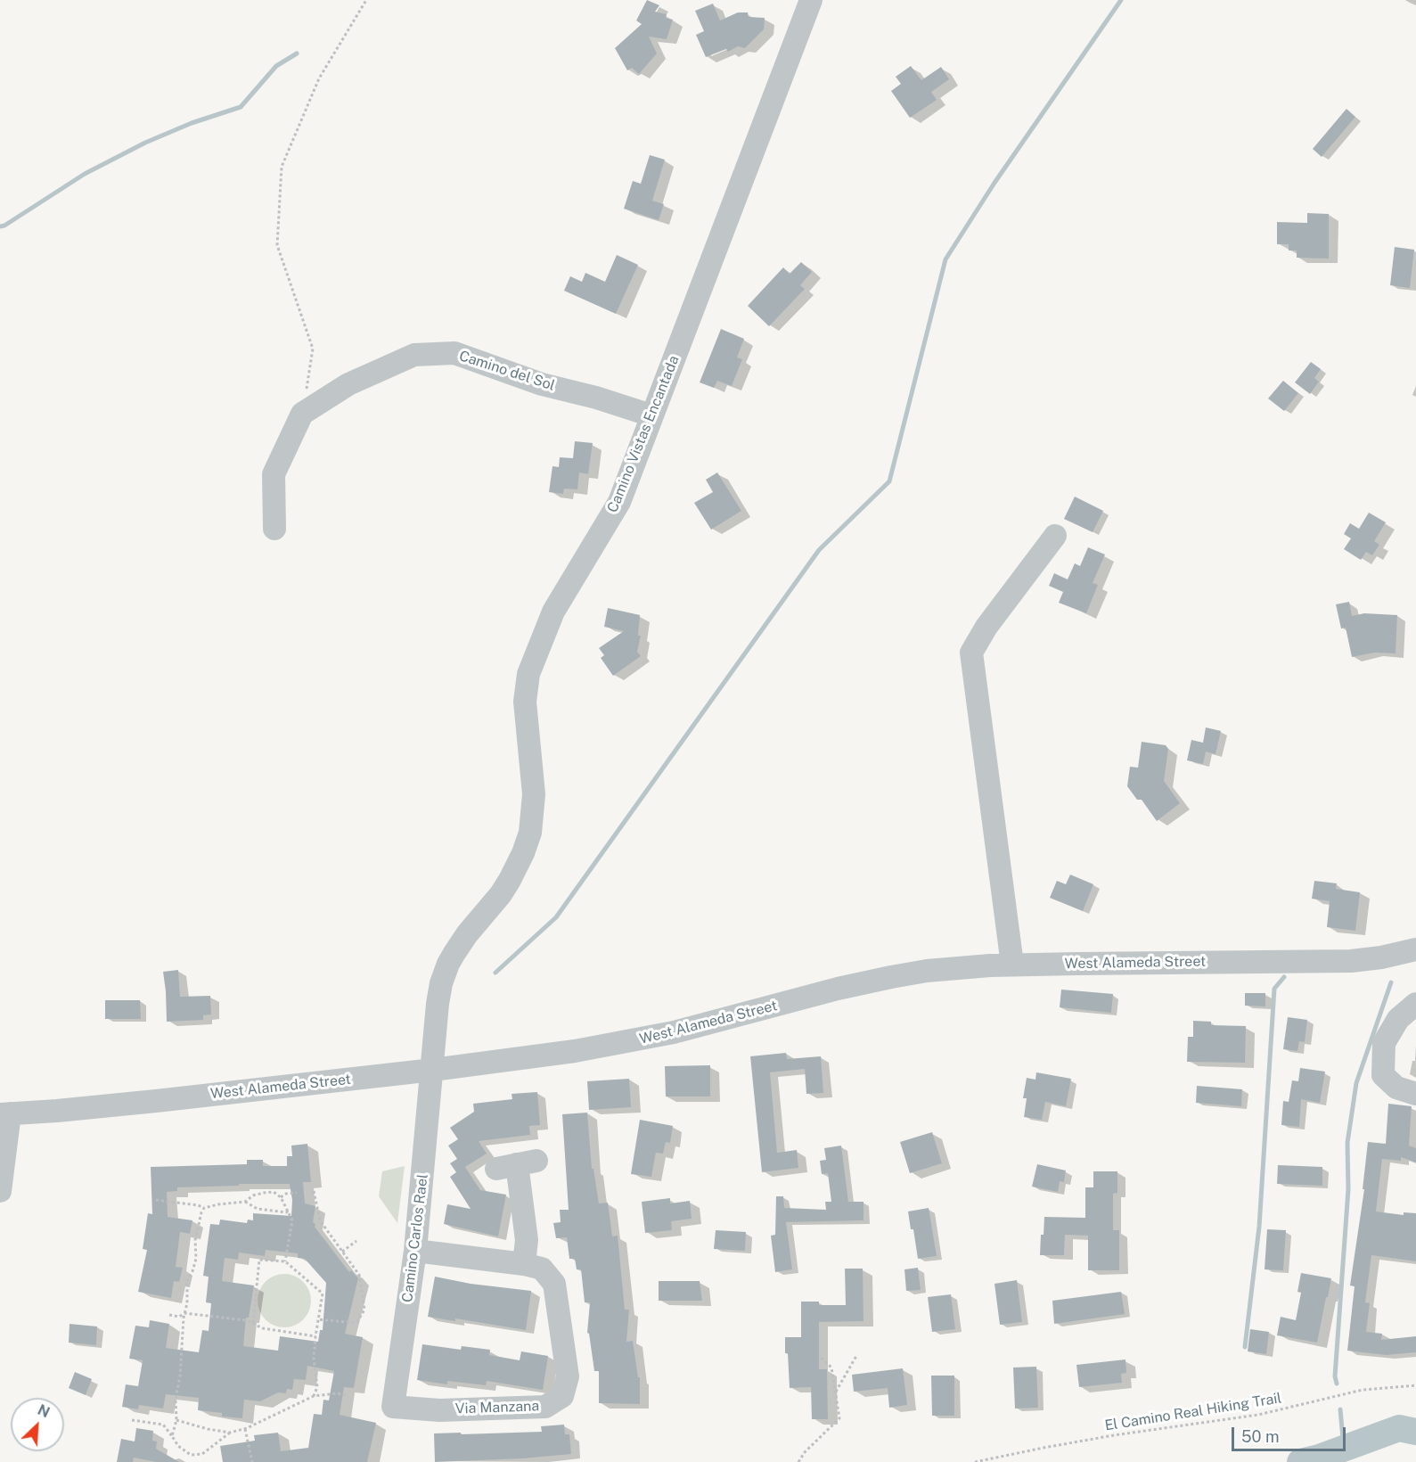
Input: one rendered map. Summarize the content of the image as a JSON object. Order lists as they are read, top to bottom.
{
  "streets": {
    "street": [
      "Camino del Sol",
      "Camino Vistas Encantada",
      "West Alameda Street",
      "Camino Carlos Rael",
      "Via Manzana"
    ],
    "path": ["El Camino Real Hiking Trail"]
  },
  "crossings": [
    ["Camino del Sol", "Camino Vistas Encantada"],
    ["Camino Vistas Encantada", "West Alameda Street"],
    ["Camino Vistas Encantada", "Camino Carlos Rael"],
    ["West Alameda Street", "Camino Carlos Rael"],
    ["Camino Carlos Rael", "Via Manzana"]
  ],
  "scale_bar": "50 m",
  "north": "top right"
}
